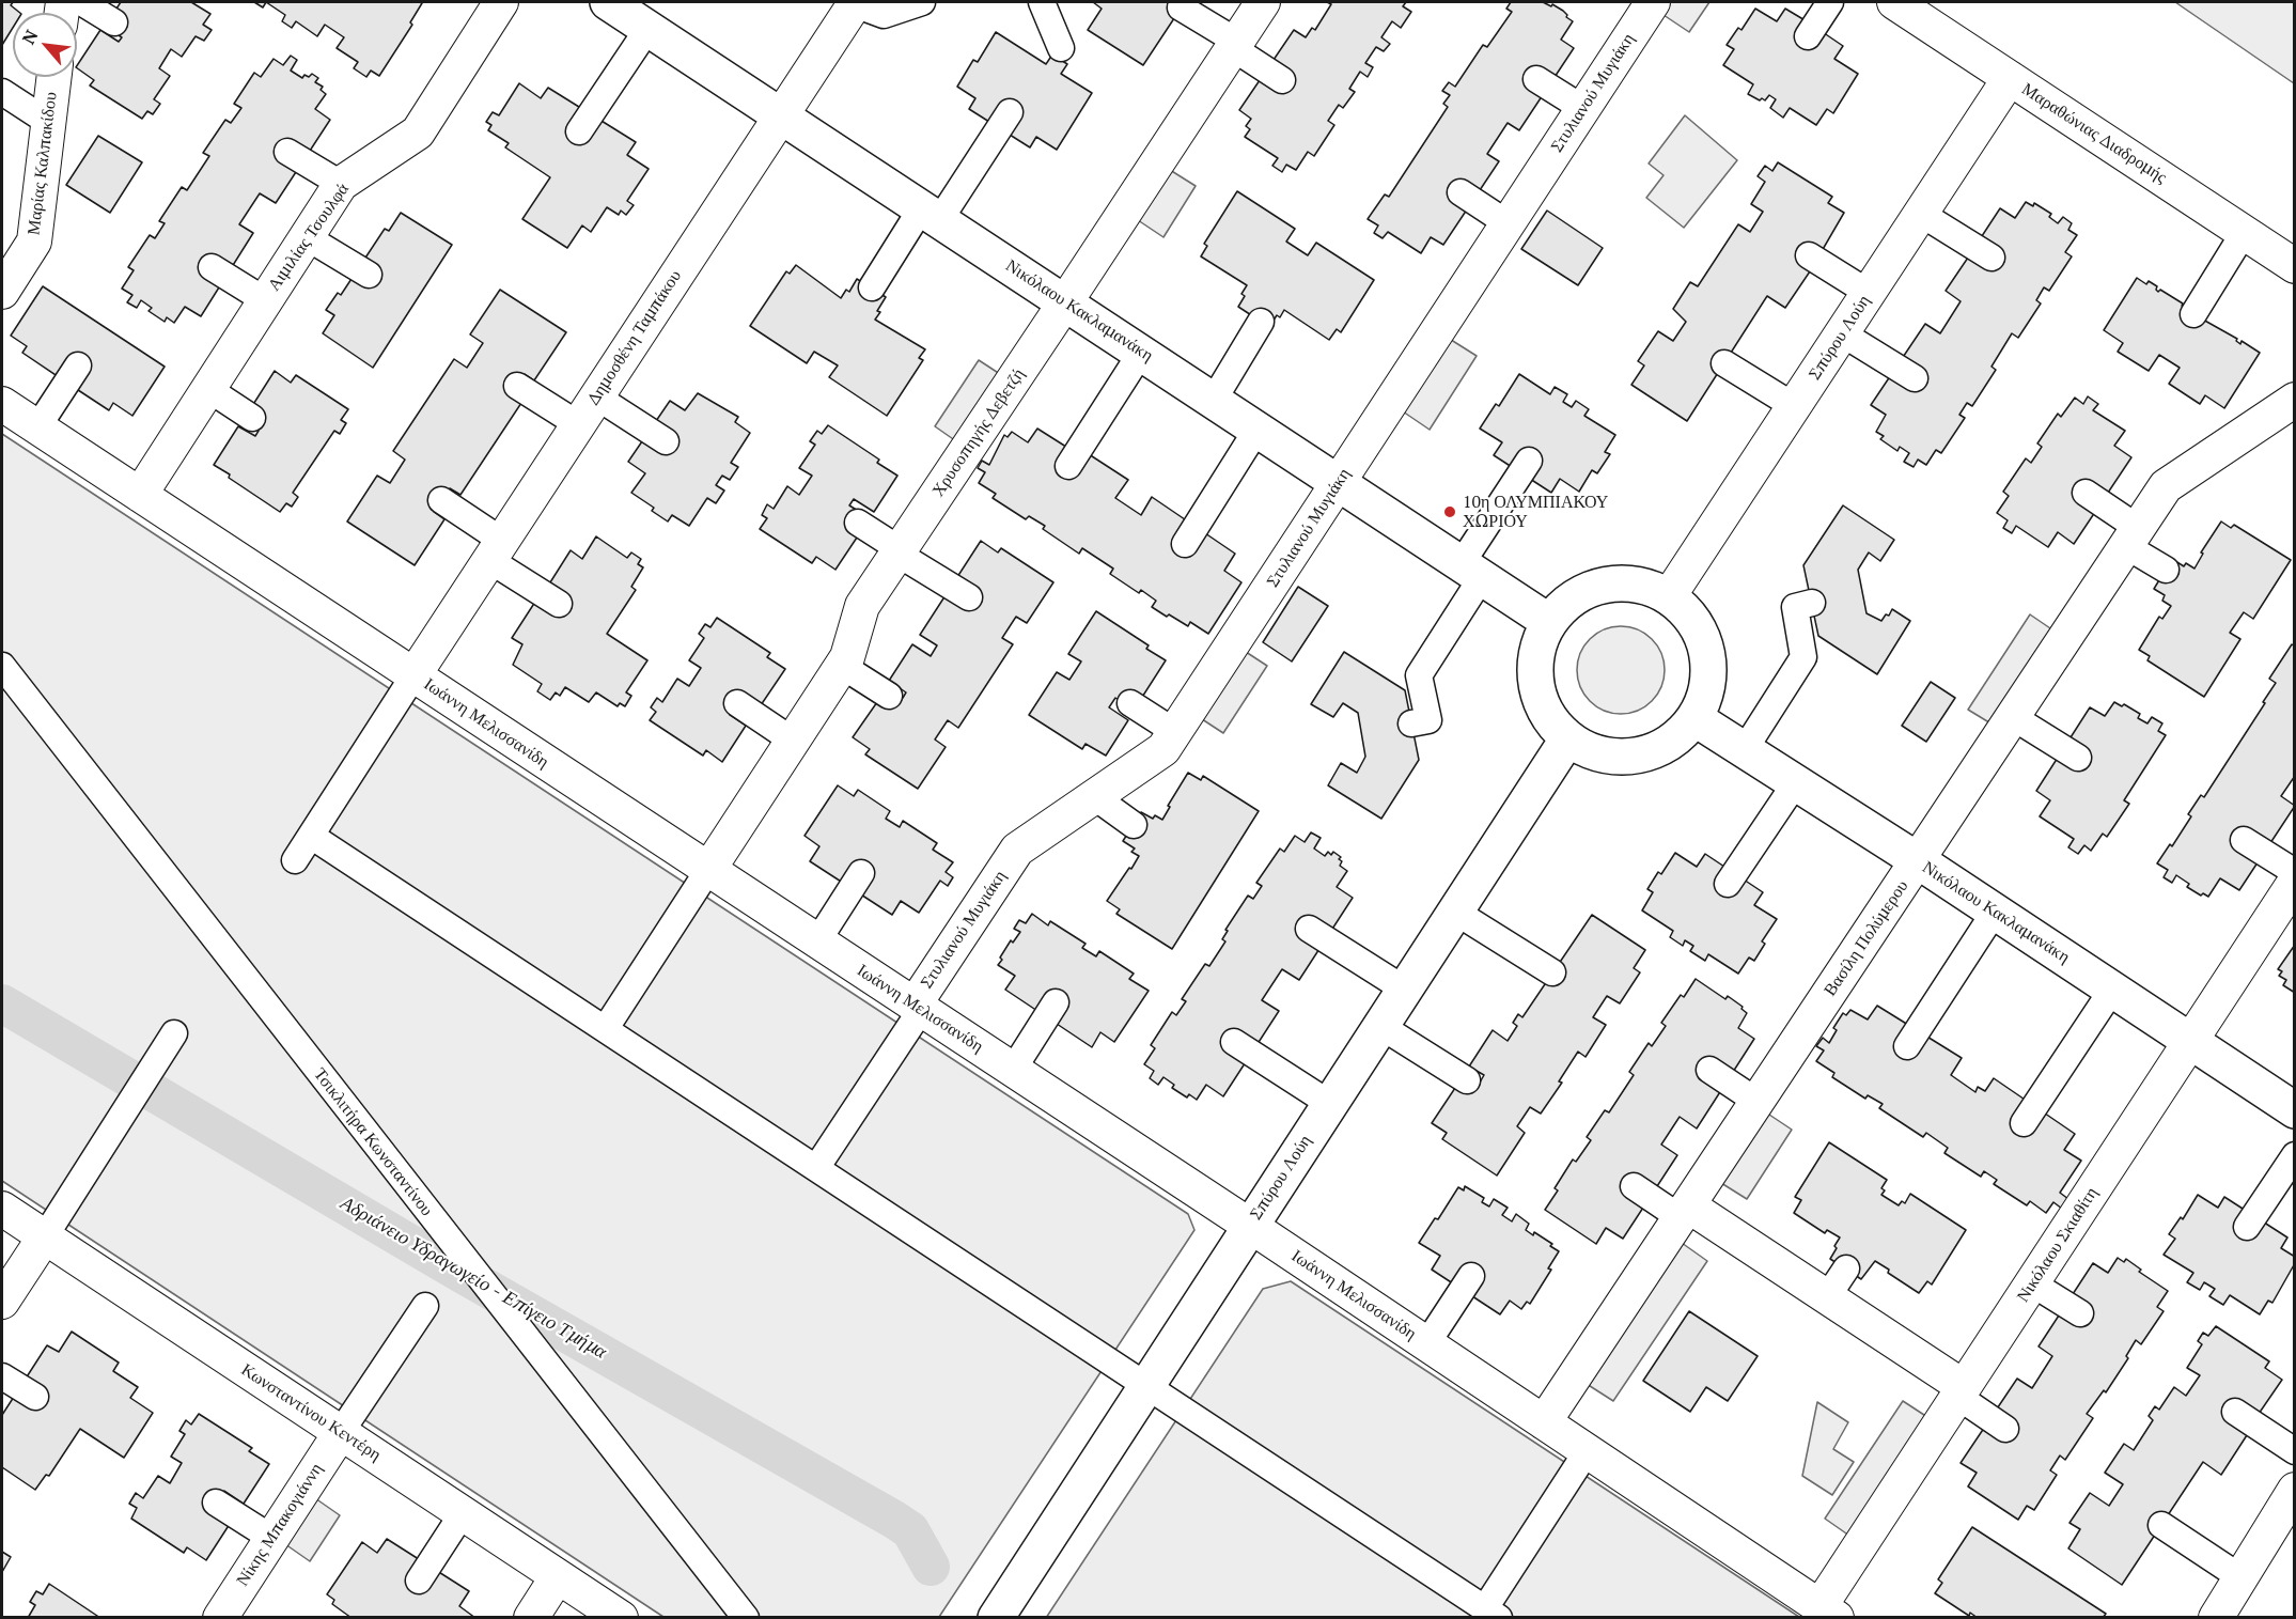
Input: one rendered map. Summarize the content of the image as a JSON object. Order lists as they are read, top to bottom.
{
  "streets": {
    "street": [
      "Στυλιανού Μυγιάκη",
      "Μαραθώνιας Διαδρομής",
      "Μαρίας Καλπακίδου",
      "Αιμιλίας Τσουλφά",
      "Νικόλαου Κακλαμανάκη",
      "Δημοσθένη Ταμπάκου",
      "Σπύρου Λούη",
      "Χρυσοπηγής Δεβετζή",
      "Ιωάννη Μελισσανίδη",
      "Βασίλη Πολύμερου",
      "Τσικλιτήρα Κωνσταντίνου",
      "Νικόλαου Σκιαθίτη",
      "Κωνσταντίνου Κεντέρη",
      "Νίκης Μπακογιάννη"
    ]
  },
  "crossings": [
    ["Στυλιανού Μυγιάκη", "Νικόλαου Κακλαμανάκη"],
    ["Στυλιανού Μυγιάκη", "Ιωάννη Μελισσανίδη"],
    ["Μαραθώνιας Διαδρομής", "Σπύρου Λούη"],
    ["Αιμιλίας Τσουλφά", "Ιωάννη Μελισσανίδη"],
    ["Νικόλαου Κακλαμανάκη", "Δημοσθένη Ταμπάκου"],
    ["Νικόλαου Κακλαμανάκη", "Σπύρου Λούη"],
    ["Νικόλαου Κακλαμανάκη", "Χρυσοπηγής Δεβετζή"],
    ["Νικόλαου Κακλαμανάκη", "Βασίλη Πολύμερου"],
    ["Νικόλαου Κακλαμανάκη", "Νικόλαου Σκιαθίτη"],
    ["Δημοσθένη Ταμπάκου", "Ιωάννη Μελισσανίδη"],
    ["Σπύρου Λούη", "Ιωάννη Μελισσανίδη"],
    ["Χρυσοπηγής Δεβετζή", "Ιωάννη Μελισσανίδη"],
    ["Ιωάννη Μελισσανίδη", "Βασίλη Πολύμερου"],
    ["Ιωάννη Μελισσανίδη", "Νικόλαου Σκιαθίτη"],
    ["Κωνσταντίνου Κεντέρη", "Νίκης Μπακογιάννη"]
  ],
  "water": ["Αδριάνειο Υδραγωγείο - Επίγειο Τμήμα"],
  "places": ["10η ΟΛΥΜΠΙΑΚΟΥ ΧΩΡΙΟΥ"],
  "north": "top left"
}
